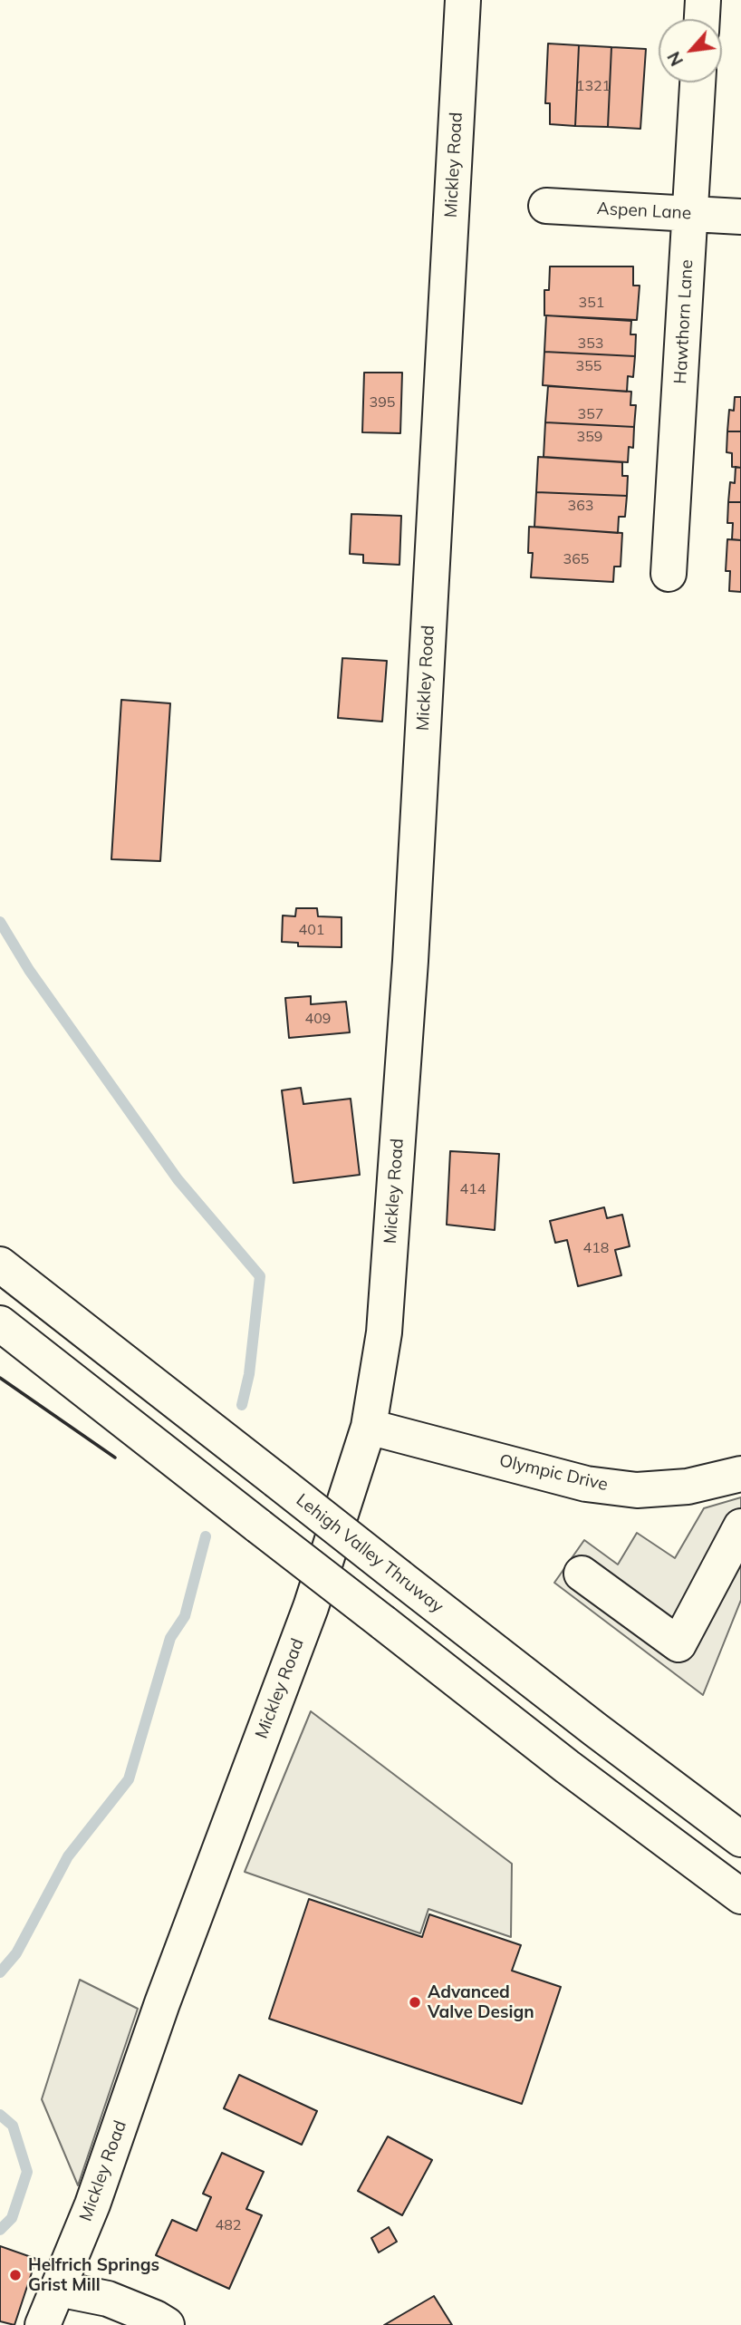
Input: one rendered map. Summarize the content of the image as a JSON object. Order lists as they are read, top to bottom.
{
  "streets": {
    "main road": [
      "Mickley Road",
      "Aspen Lane",
      "Hawthorn Lane",
      "Olympic Drive",
      "Lehigh Valley Thruway"
    ]
  },
  "crossings": [
    ["Mickley Road", "Olympic Drive"],
    ["Aspen Lane", "Hawthorn Lane"]
  ],
  "places": ["Advanced Valve Design", "Helfrich Springs Grist Mill"],
  "house_numbers": [
    "1321",
    "351",
    "353",
    "355",
    "395",
    "357",
    "359",
    "363",
    "365",
    "401",
    "409",
    "414",
    "418",
    "482"
  ],
  "north": "bottom left"
}
